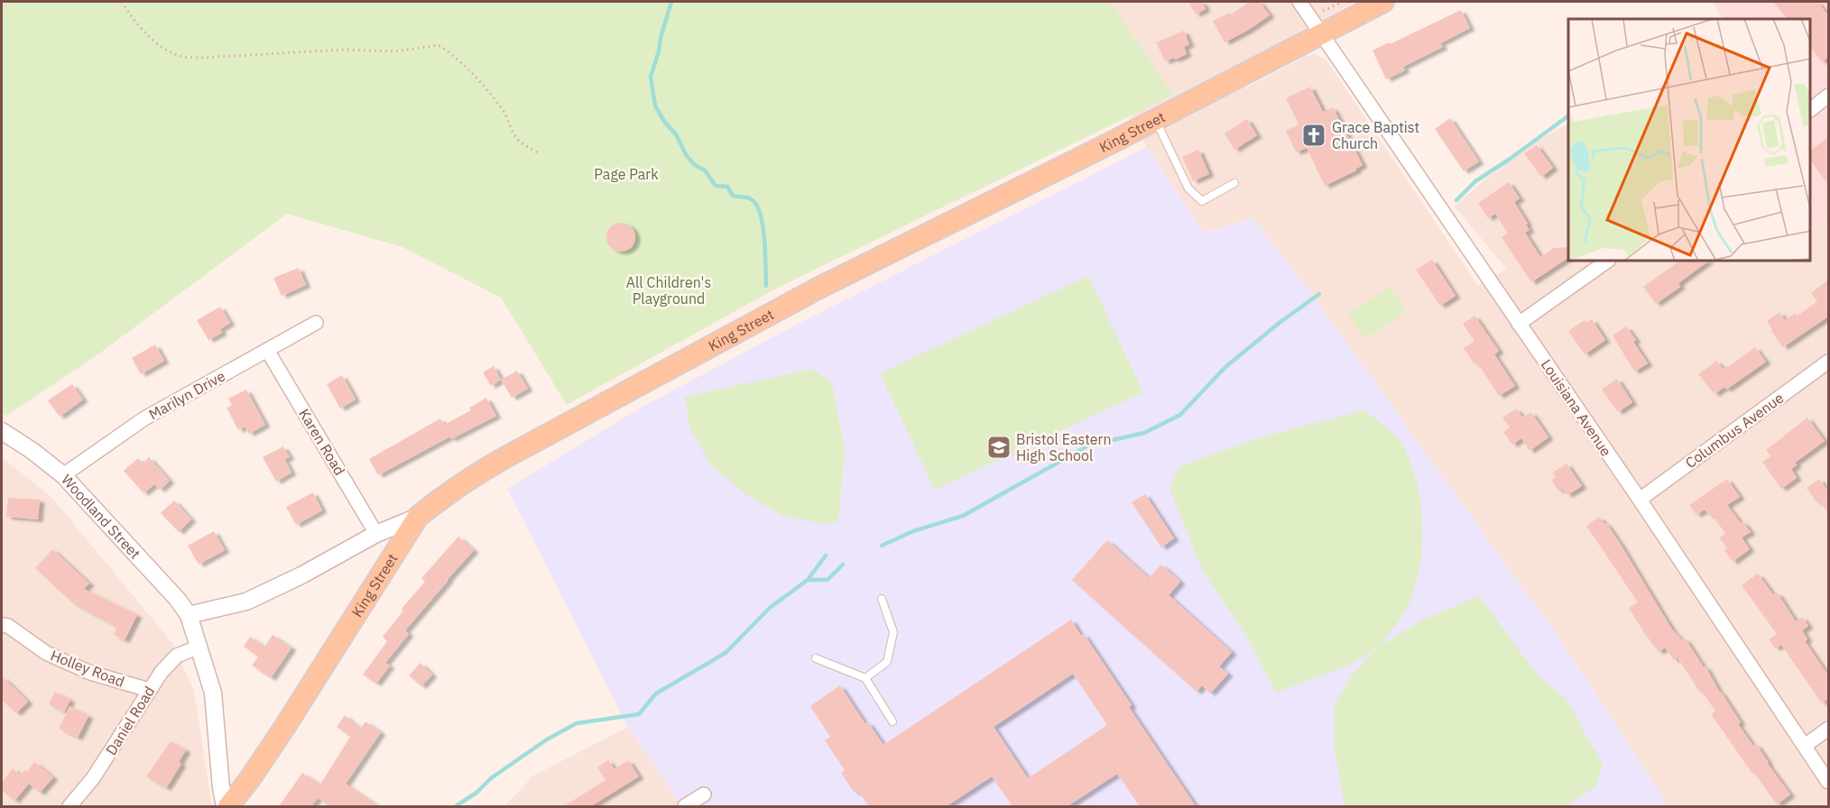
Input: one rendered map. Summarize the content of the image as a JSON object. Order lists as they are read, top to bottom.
{
  "streets": {
    "main road": ["King Street"],
    "street": [
      "Marilyn Drive",
      "Louisiana Avenue",
      "Columbus Avenue",
      "Karen Road",
      "Woodland Street",
      "Holley Road",
      "Daniel Road"
    ]
  },
  "crossings": [
    ["King Street", "Louisiana Avenue"],
    ["King Street", "Woodland Street"],
    ["Marilyn Drive", "Karen Road"],
    ["Marilyn Drive", "Woodland Street"],
    ["Louisiana Avenue", "Columbus Avenue"],
    ["Woodland Street", "Daniel Road"],
    ["Holley Road", "Daniel Road"]
  ],
  "parks": ["Page Park", "All Children's Playground"],
  "places": {
    "church": ["Grace Baptist Church"],
    "school or university": ["Bristol Eastern High School"]
  }
}
